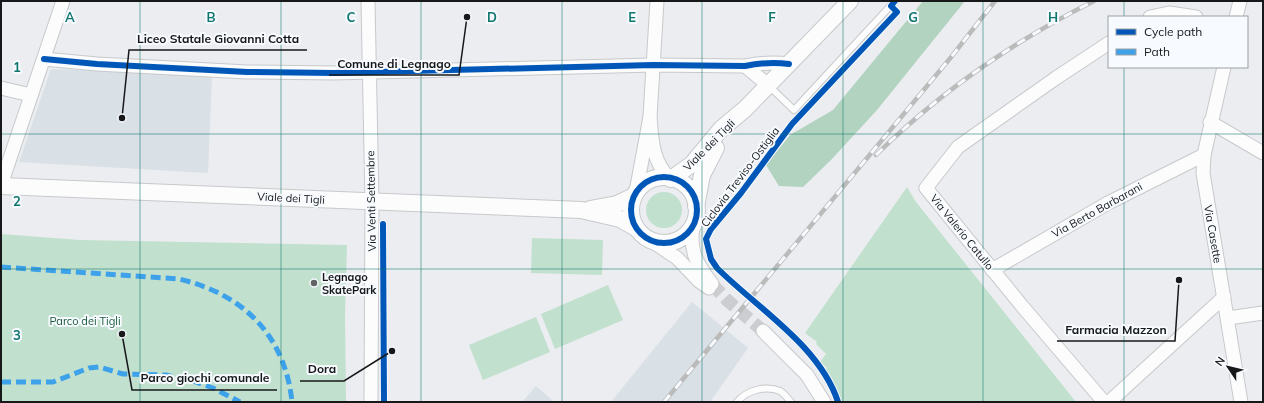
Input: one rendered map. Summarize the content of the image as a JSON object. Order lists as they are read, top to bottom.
{
  "streets": {
    "street": [
      "Viale dei Tigli",
      "Via Venti Settembre",
      "Via Berto Barbarani",
      "Via Valerio Catullo",
      "Via Casette"
    ],
    "cycle path": ["Ciclovia Treviso-Ostiglia"]
  },
  "crossings": [
    ["Viale dei Tigli", "Via Venti Settembre"],
    ["Via Berto Barbarani", "Via Valerio Catullo"],
    ["Via Berto Barbarani", "Via Casette"]
  ],
  "parks": ["Parco dei Tigli"],
  "places": [
    "Comune di Legnago",
    "Liceo Statale Giovanni Cotta",
    "Farmacia Mazzon",
    "Legnago SkatePark",
    "Parco giochi comunale",
    "Dora"
  ],
  "legend": ["Cycle path", "Path"],
  "north": "top left",
  "grid": {
    "columns": [
      "A",
      "B",
      "C",
      "D",
      "E",
      "F",
      "G",
      "H"
    ],
    "rows": ["1", "2", "3"]
  }
}
